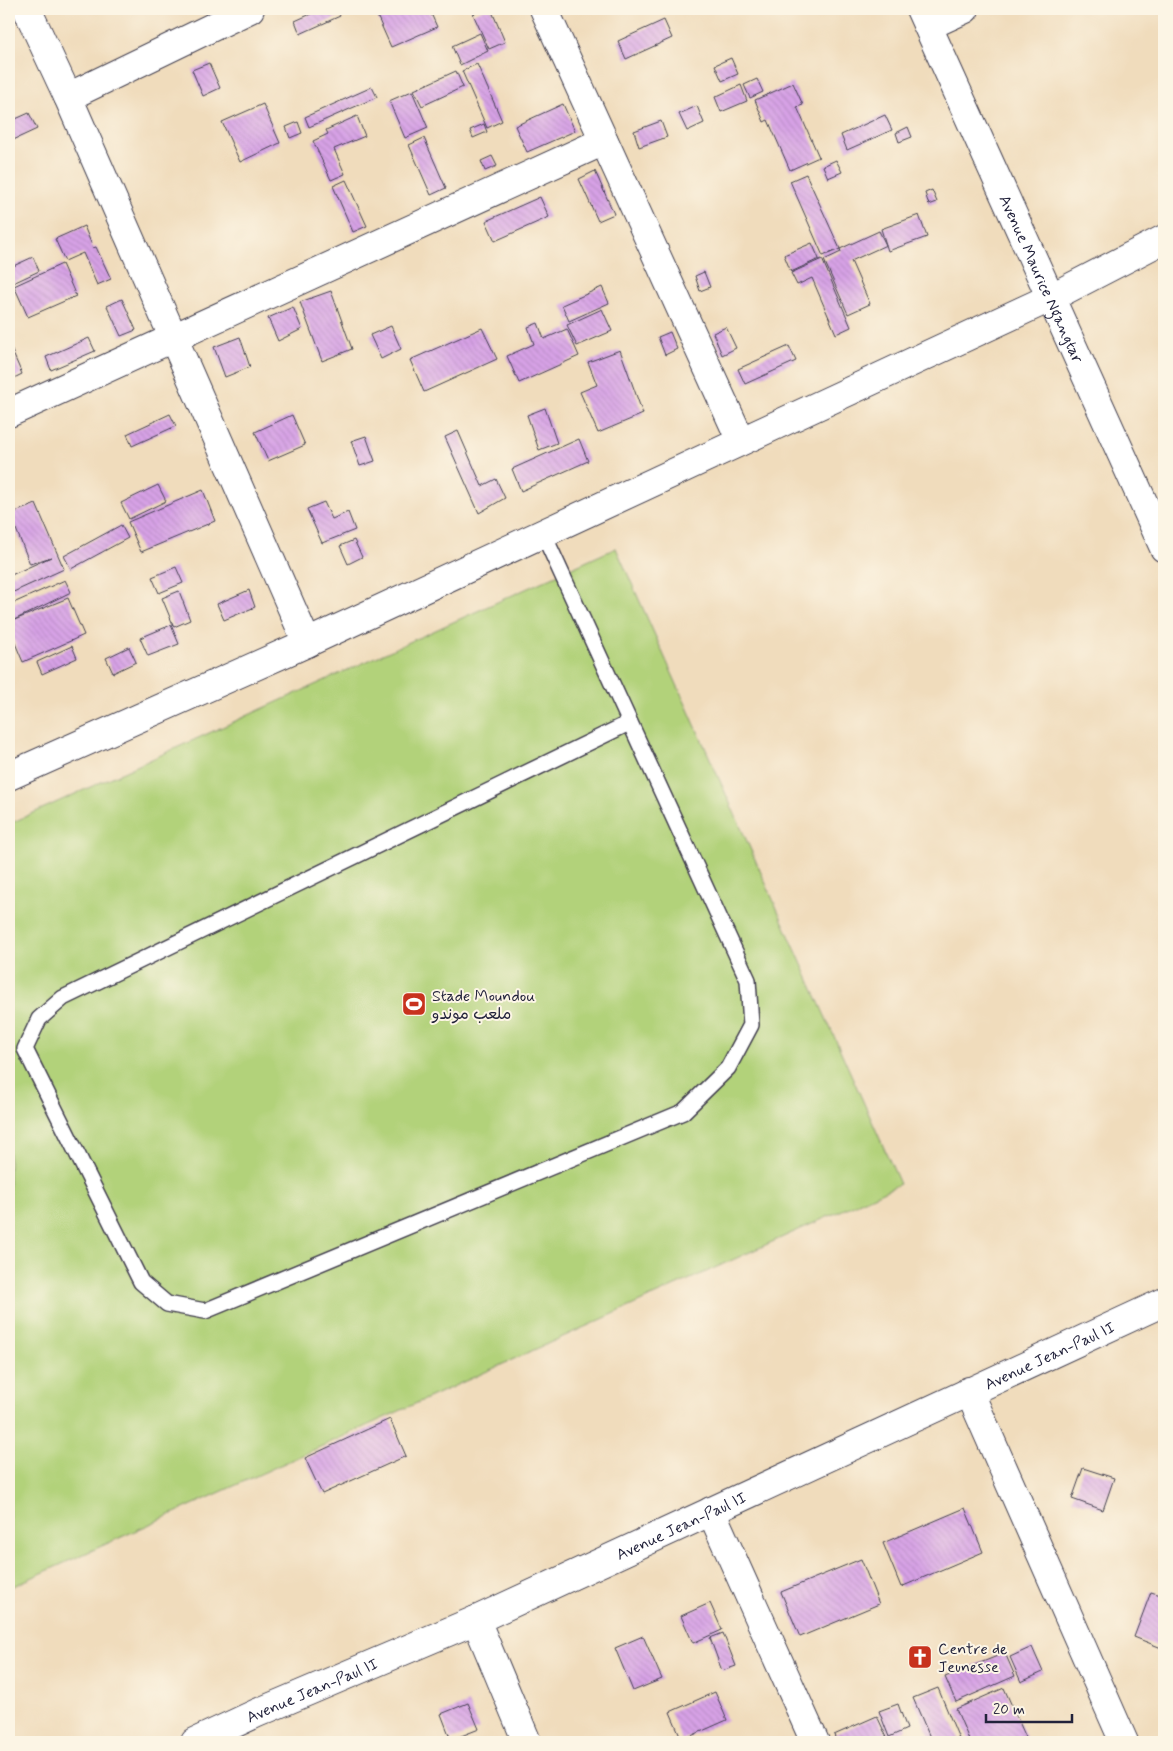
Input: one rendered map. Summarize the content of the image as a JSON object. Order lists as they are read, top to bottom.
{
  "streets": {
    "street": ["Avenue Maurice Ngangtar", "Avenue Jean-Paul II"]
  },
  "places": {
    "sports": ["Stade Moundou ملعب موندو"],
    "church": ["Centre de Jeunesse"]
  },
  "scale_bar": "20 m"
}
